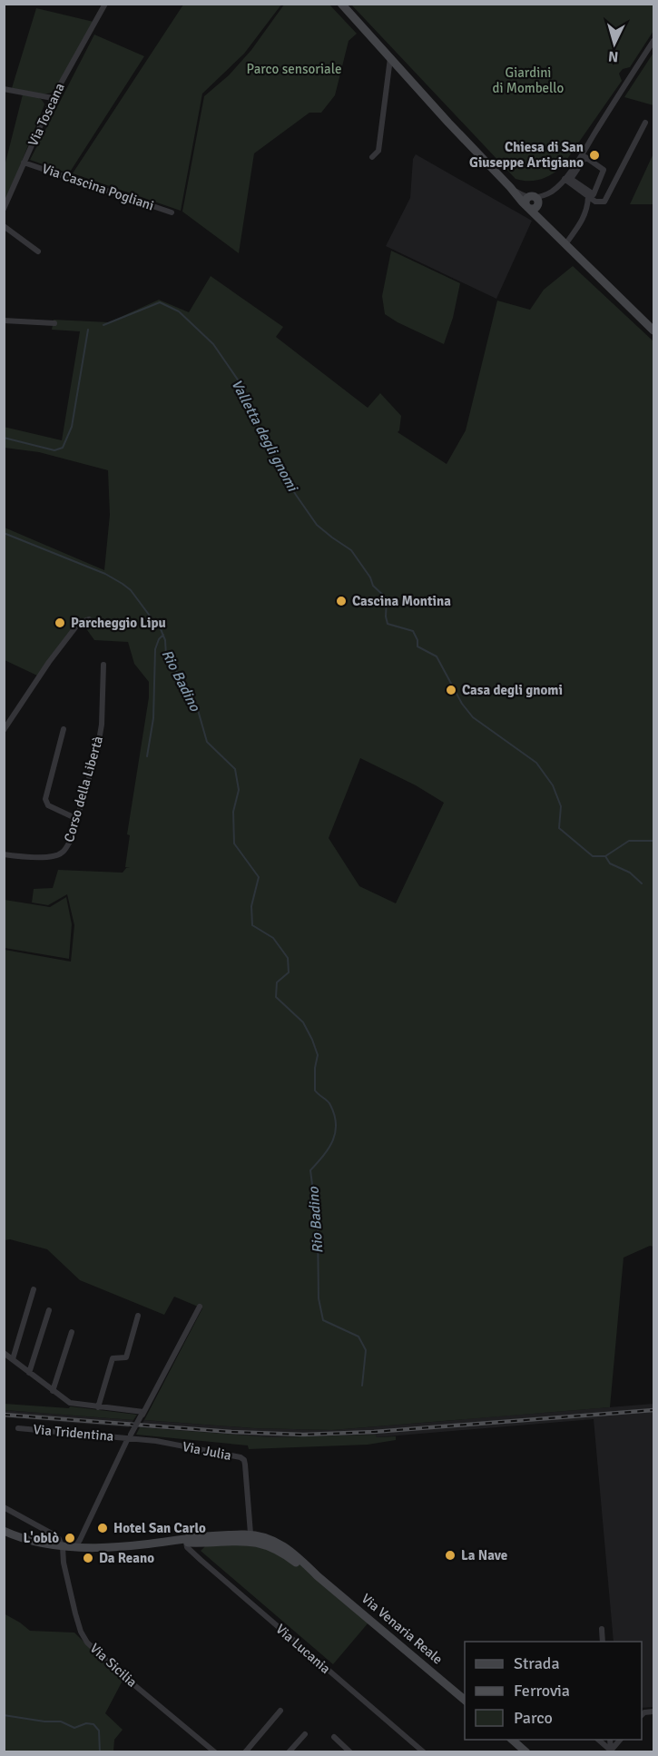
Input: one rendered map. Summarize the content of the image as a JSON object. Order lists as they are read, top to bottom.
{
  "streets": {
    "street": [
      "Via Toscana",
      "Via Cascina Pogliani",
      "Corso della Libertà",
      "Via Tridentina",
      "Via Julia",
      "Via Venaria Reale",
      "Via Lucania",
      "Via Sicilia"
    ]
  },
  "crossings": [
    ["Via Toscana", "Via Cascina Pogliani"],
    ["Via Tridentina", "Via Julia"],
    ["Via Julia", "Via Venaria Reale"]
  ],
  "water": ["Valletta degli gnomi", "Rio Badino"],
  "parks": ["Parco sensoriale", "Giardini di Mombello"],
  "places": [
    "Chiesa di San Giuseppe Artigiano",
    "Cascina Montina",
    "Parcheggio Lipu",
    "Casa degli gnomi",
    "Hotel San Carlo",
    "L'oblò",
    "La Nave",
    "Da Reano"
  ],
  "legend": ["Strada", "Ferrovia", "Parco"],
  "north": "bottom"
}
